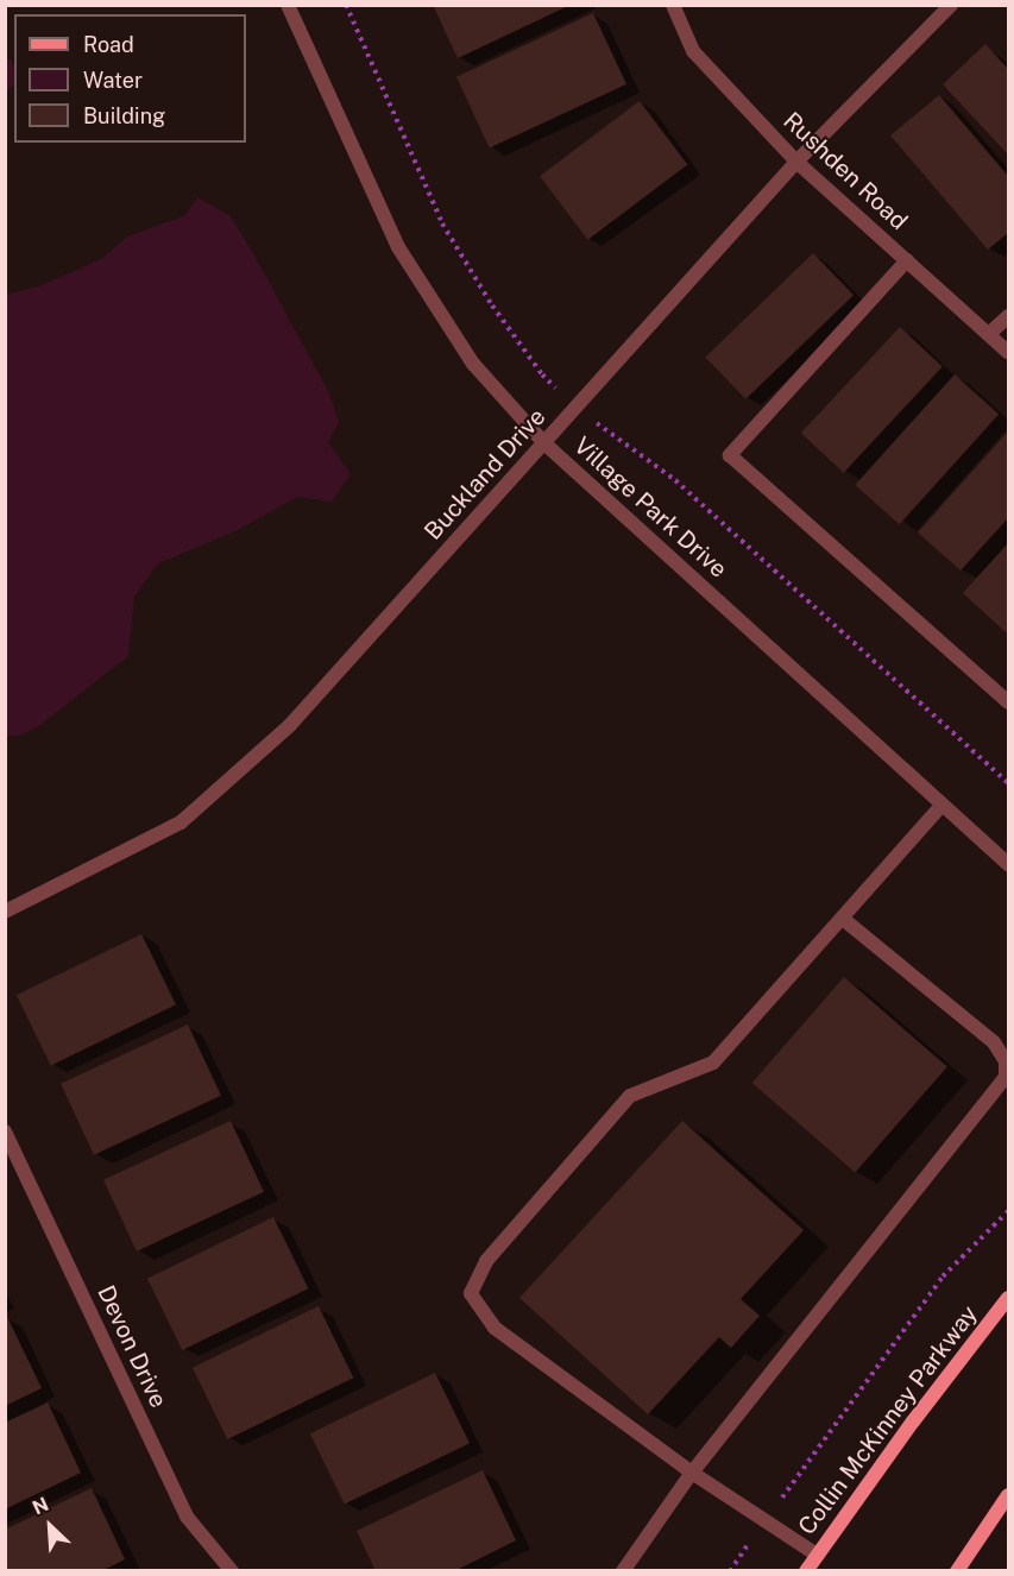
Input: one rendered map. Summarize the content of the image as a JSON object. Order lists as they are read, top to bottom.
{
  "streets": {
    "street": [
      "Rushden Road",
      "Buckland Drive",
      "Village Park Drive",
      "Devon Drive",
      "Collin McKinney Parkway"
    ]
  },
  "crossings": [
    ["Rushden Road", "Buckland Drive"],
    ["Buckland Drive", "Village Park Drive"]
  ],
  "legend": ["Road", "Water", "Building"],
  "north": "top left"
}
